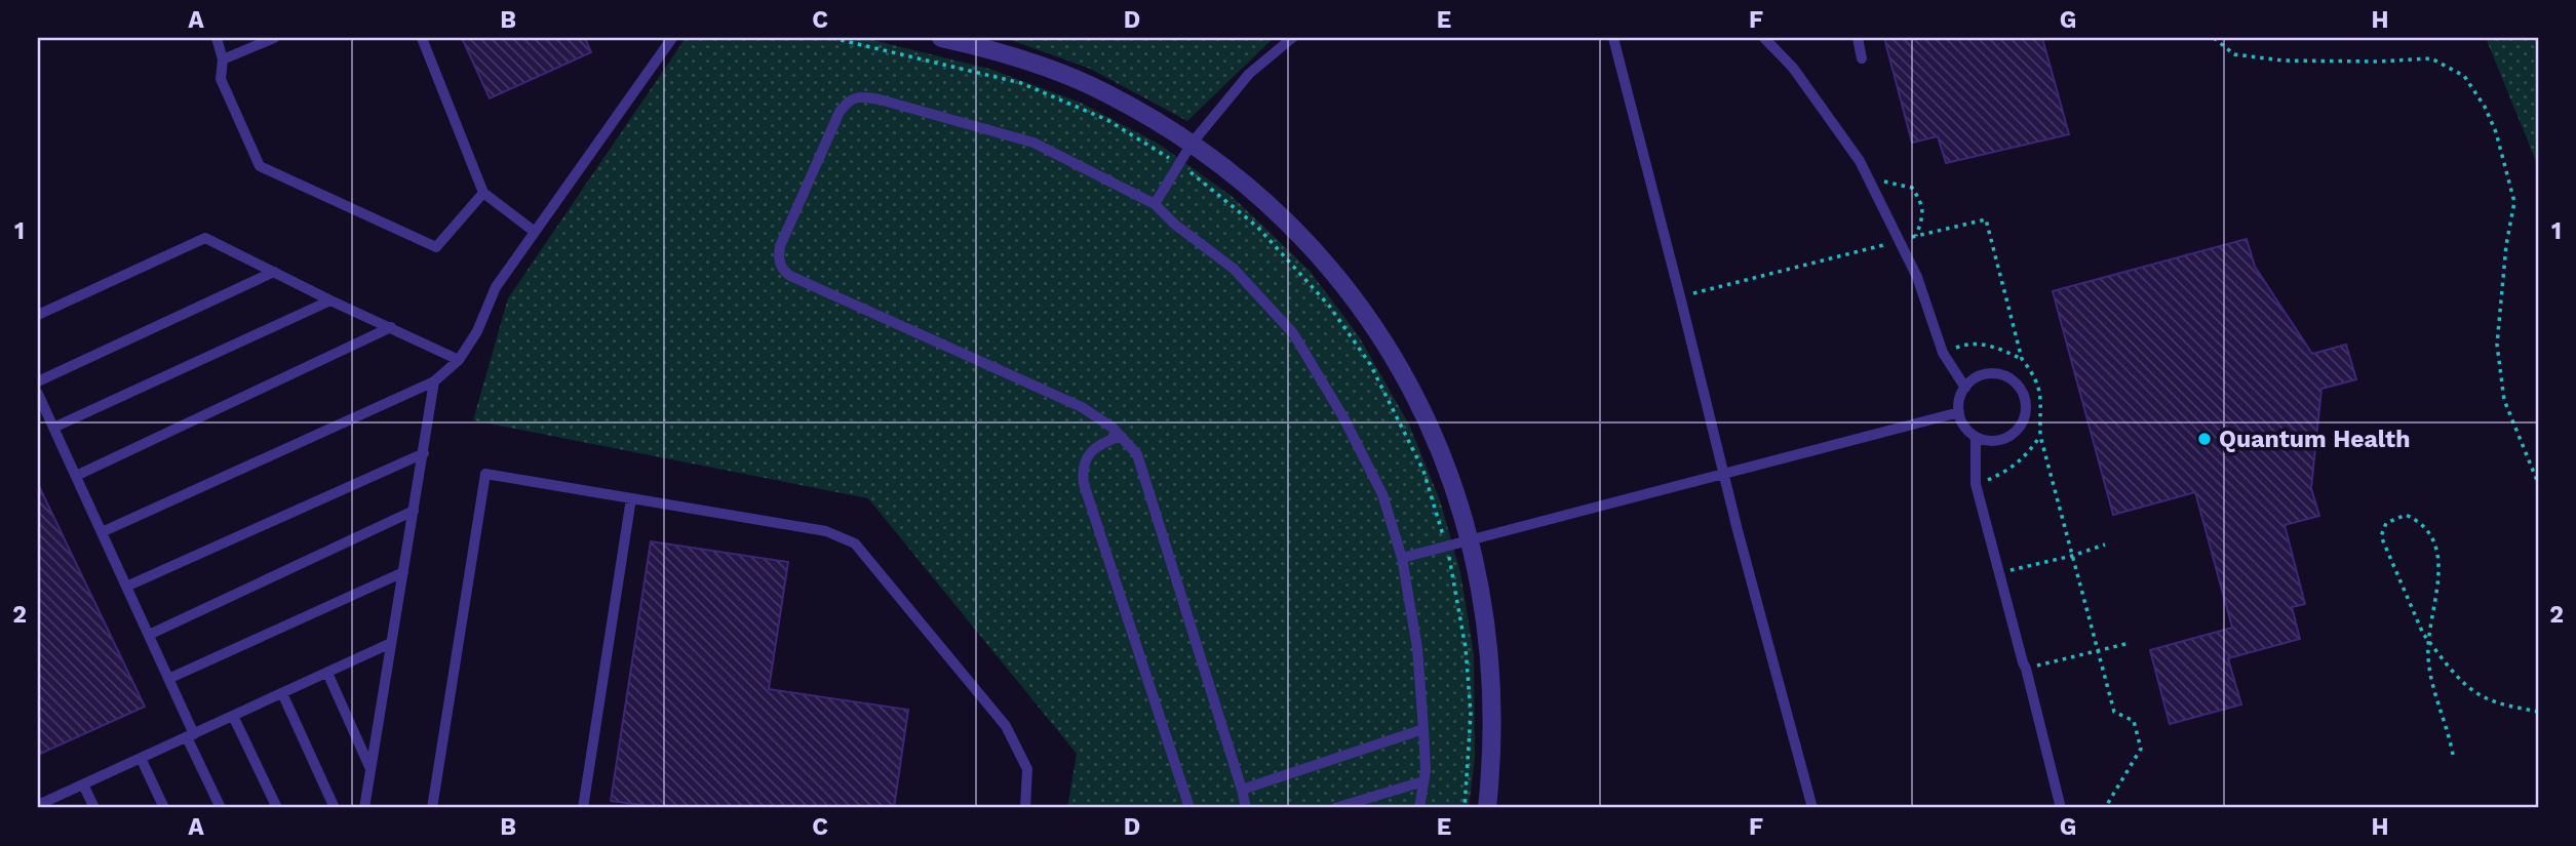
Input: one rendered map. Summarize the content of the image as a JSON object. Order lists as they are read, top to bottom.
{
  "places": ["Quantum Health"],
  "grid": {
    "columns": [
      "A",
      "B",
      "C",
      "D",
      "E",
      "F",
      "G",
      "H"
    ],
    "rows": ["1", "2"]
  }
}
